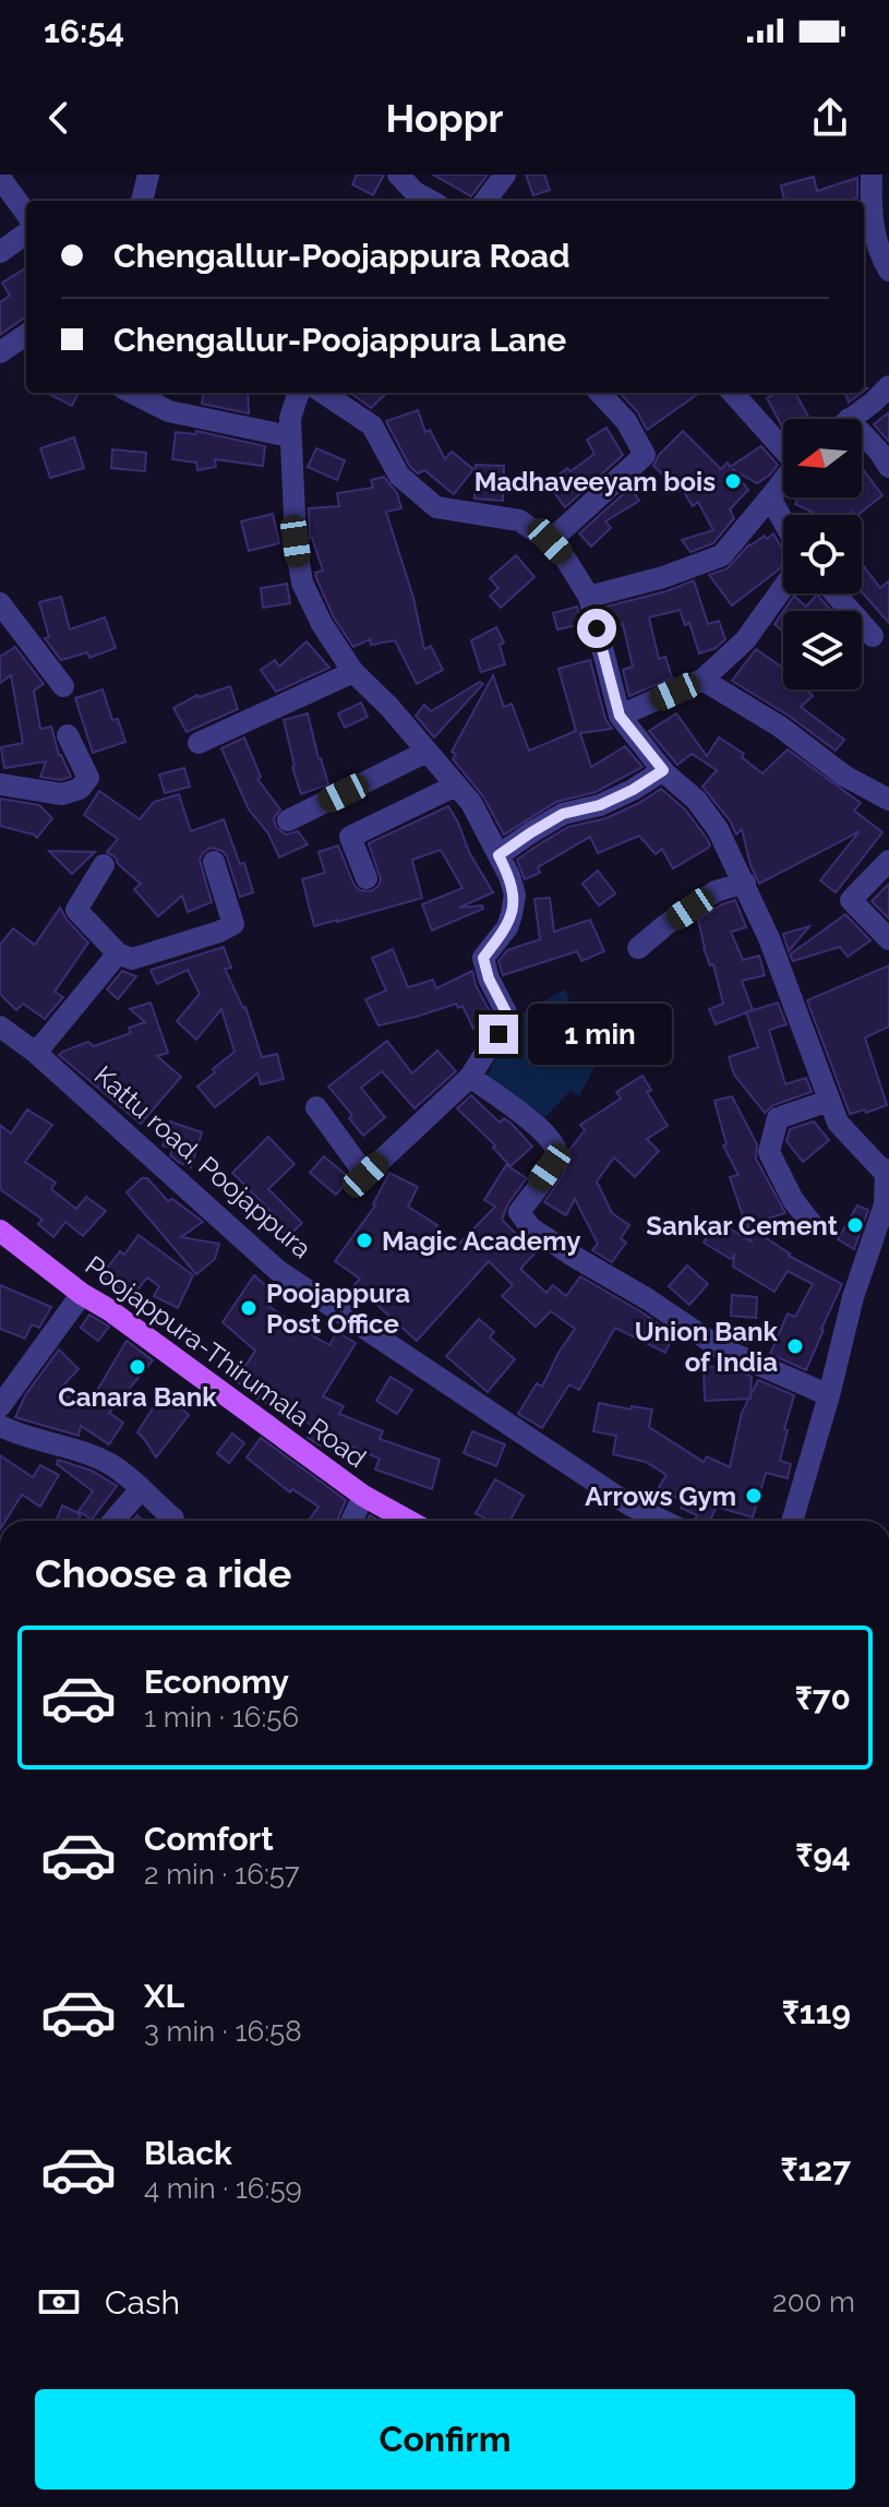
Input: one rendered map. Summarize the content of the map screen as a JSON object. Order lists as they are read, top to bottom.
{
  "streets": {
    "main road": ["Poojappura-Thirumala Road"],
    "street": ["Kattu road, Poojappura"]
  },
  "places": [
    "Madhaveeyam bois",
    "Sankar Cement",
    "Magic Academy",
    "Poojappura Post Office",
    "Union Bank of India",
    "Canara Bank",
    "Arrows Gym"
  ],
  "north": "left",
  "page": {
    "status": "16:54",
    "header": "Hoppr",
    "banner": ["Chengallur-Poojappura Road", "Chengallur-Poojappura Lane"],
    "bubble": "1 min",
    "heading": "Choose a ride",
    "list": [
      {
        "name": "Economy",
        "note": "1 min · 16:56",
        "value": "₹70"
      },
      {
        "name": "Comfort",
        "note": "2 min · 16:57",
        "value": "₹94"
      },
      {
        "name": "XL",
        "note": "3 min · 16:58",
        "value": "₹119"
      },
      {
        "name": "Black",
        "note": "4 min · 16:59",
        "value": "₹127"
      }
    ],
    "pay": ["Cash", "200 m"],
    "buttons": "Confirm"
  }
}
